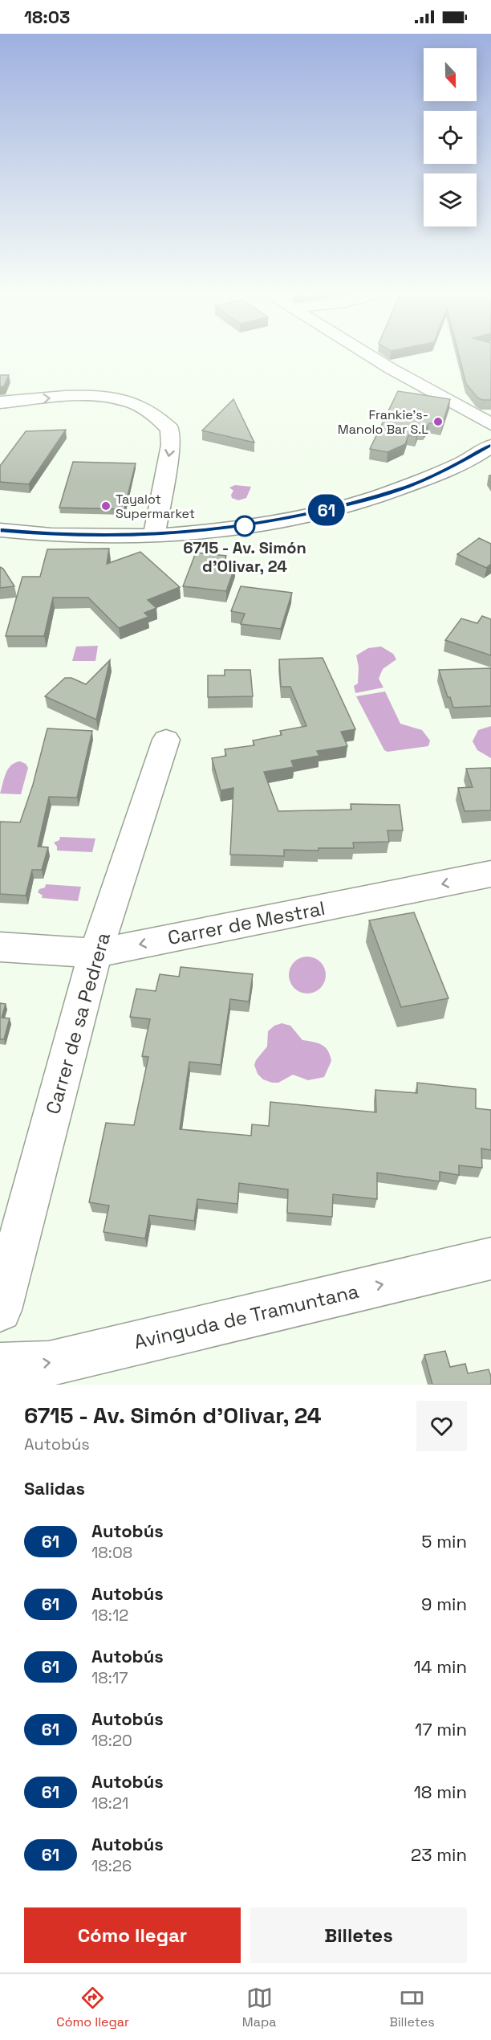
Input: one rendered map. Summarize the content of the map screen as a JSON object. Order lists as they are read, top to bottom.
{
  "streets": {
    "street": ["Carrer de Mestral", "Carrer de sa Pedrera", "Avinguda de Tramuntana"]
  },
  "crossings": [
    ["Carrer de Mestral", "Carrer de sa Pedrera"]
  ],
  "one_way": ["Carrer de Mestral", "Avinguda de Tramuntana"],
  "places": ["Frankie's- Manolo Bar S.L", "Tayalot Supermarket", "6715 - Av. Simón d'Olivar, 24"],
  "lines": ["bus line 61"],
  "north": "bottom",
  "page": {
    "status": "18:03",
    "on_map": "61",
    "heading": [
      ["6715 - Av. Simón d'Olivar, 24", "Autobús"],
      "Salidas"
    ],
    "list": [
      {
        "mark": "61",
        "name": "Autobús",
        "note": "18:08",
        "value": "5 min"
      },
      {
        "mark": "61",
        "name": "Autobús",
        "note": "18:12",
        "value": "9 min"
      },
      {
        "mark": "61",
        "name": "Autobús",
        "note": "18:17",
        "value": "14 min"
      },
      {
        "mark": "61",
        "name": "Autobús",
        "note": "18:20",
        "value": "17 min"
      },
      {
        "mark": "61",
        "name": "Autobús",
        "note": "18:21",
        "value": "18 min"
      },
      {
        "mark": "61",
        "name": "Autobús",
        "note": "18:26",
        "value": "23 min"
      }
    ],
    "buttons": ["Cómo llegar", "Billetes"],
    "tabs": ["Cómo llegar", "Mapa", "Billetes"]
  }
}
